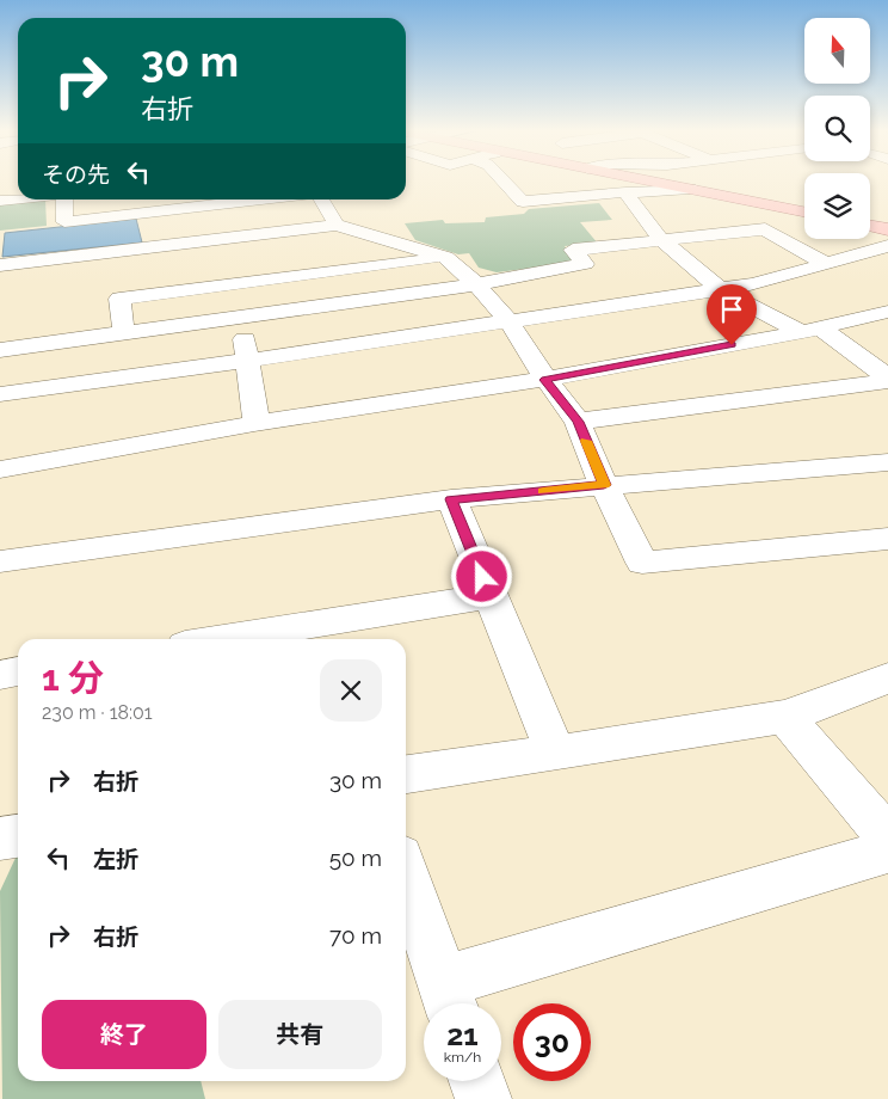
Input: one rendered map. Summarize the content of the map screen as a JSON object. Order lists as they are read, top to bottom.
{
  "north": "top",
  "page": {
    "turn": ["30 m", "右折"],
    "then": "その先",
    "heading": ["1 分", "230 m · 18:01"],
    "list": [
      {
        "name": "右折",
        "value": "30 m"
      },
      {
        "name": "左折",
        "value": "50 m"
      },
      {
        "name": "右折",
        "value": "70 m"
      }
    ],
    "buttons": ["終了", "共有"],
    "speed": "21 km/h",
    "limit": "30"
  }
}
